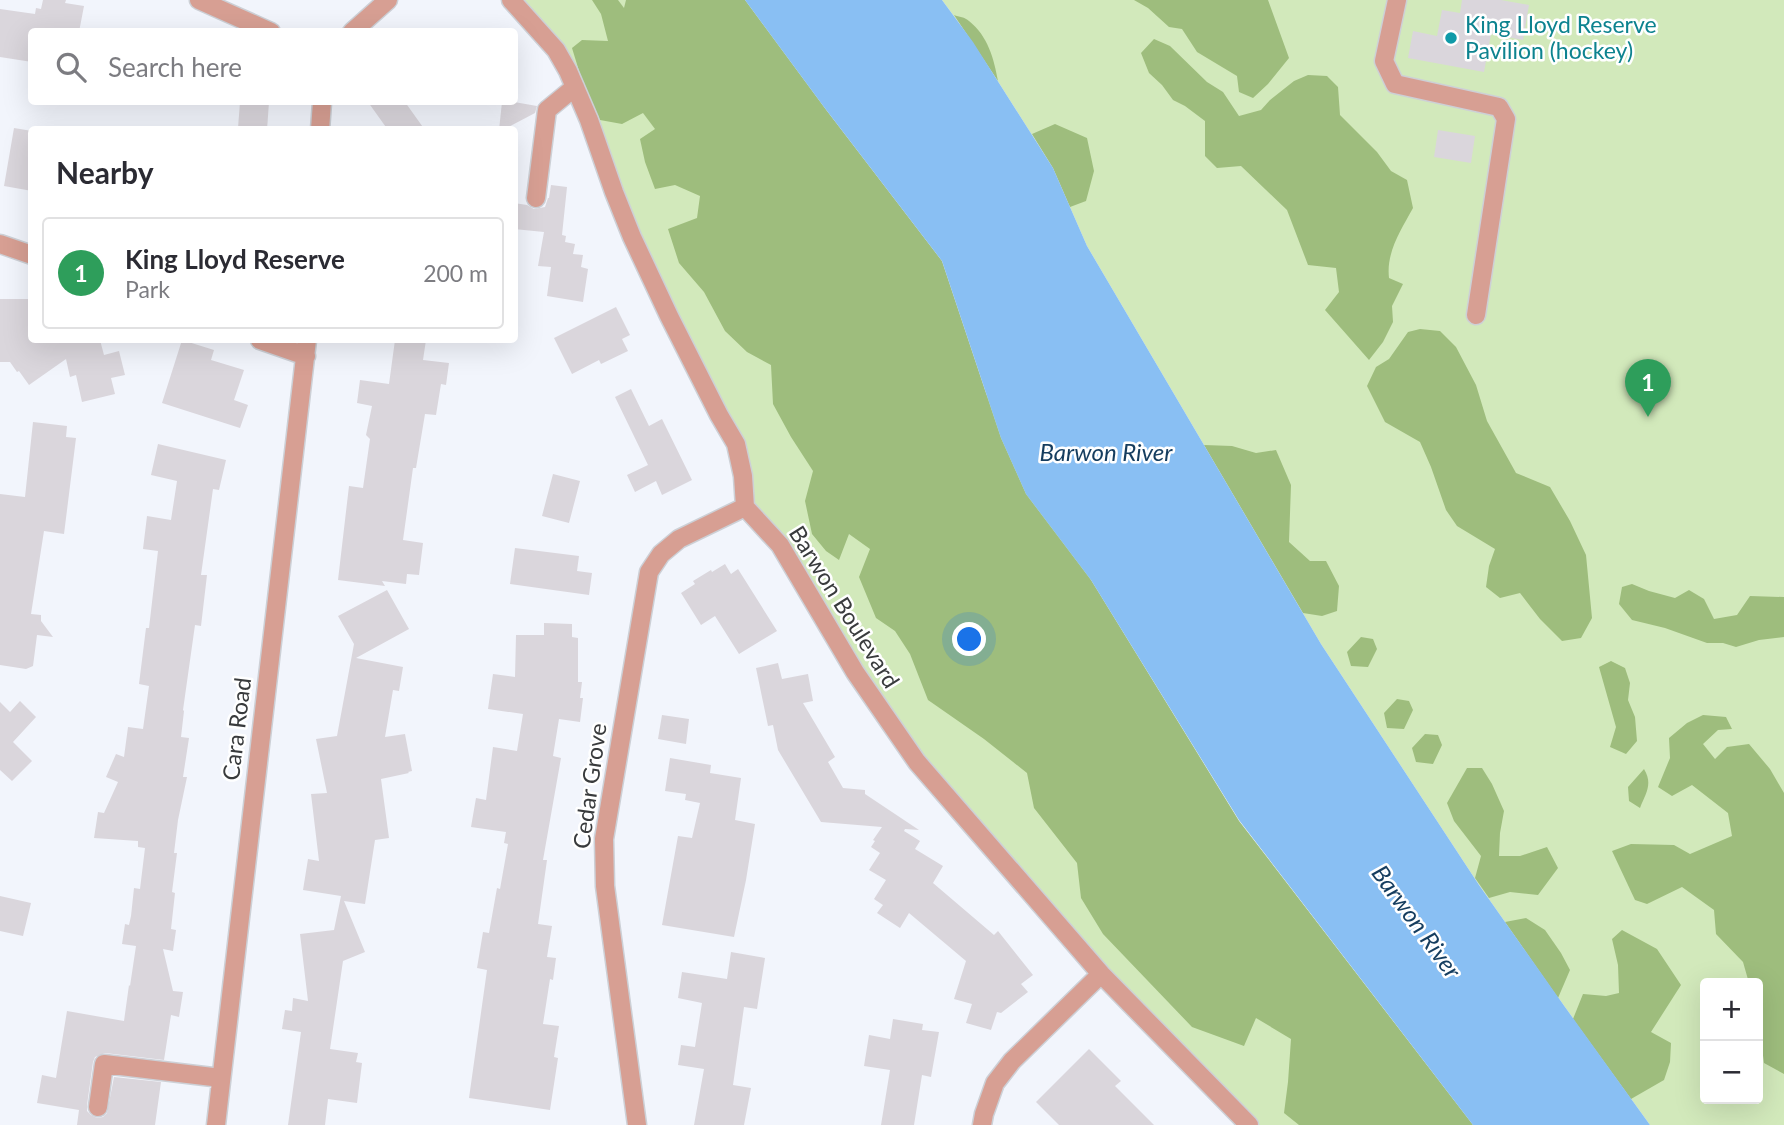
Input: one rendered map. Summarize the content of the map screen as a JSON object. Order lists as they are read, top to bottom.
{
  "streets": {
    "street": ["Barwon Boulevard", "Cara Road", "Cedar Grove"]
  },
  "crossings": [
    ["Barwon Boulevard", "Cedar Grove"]
  ],
  "water": ["Barwon River"],
  "places": ["King Lloyd Reserve Pavilion (hockey)"],
  "page": {
    "search": "Search here",
    "heading": "Nearby",
    "list": [
      {
        "mark": "1",
        "name": "King Lloyd Reserve",
        "note": "Park",
        "value": "200 m"
      }
    ],
    "pins": "1",
    "map_buttons": ["+", "−"]
  }
}
